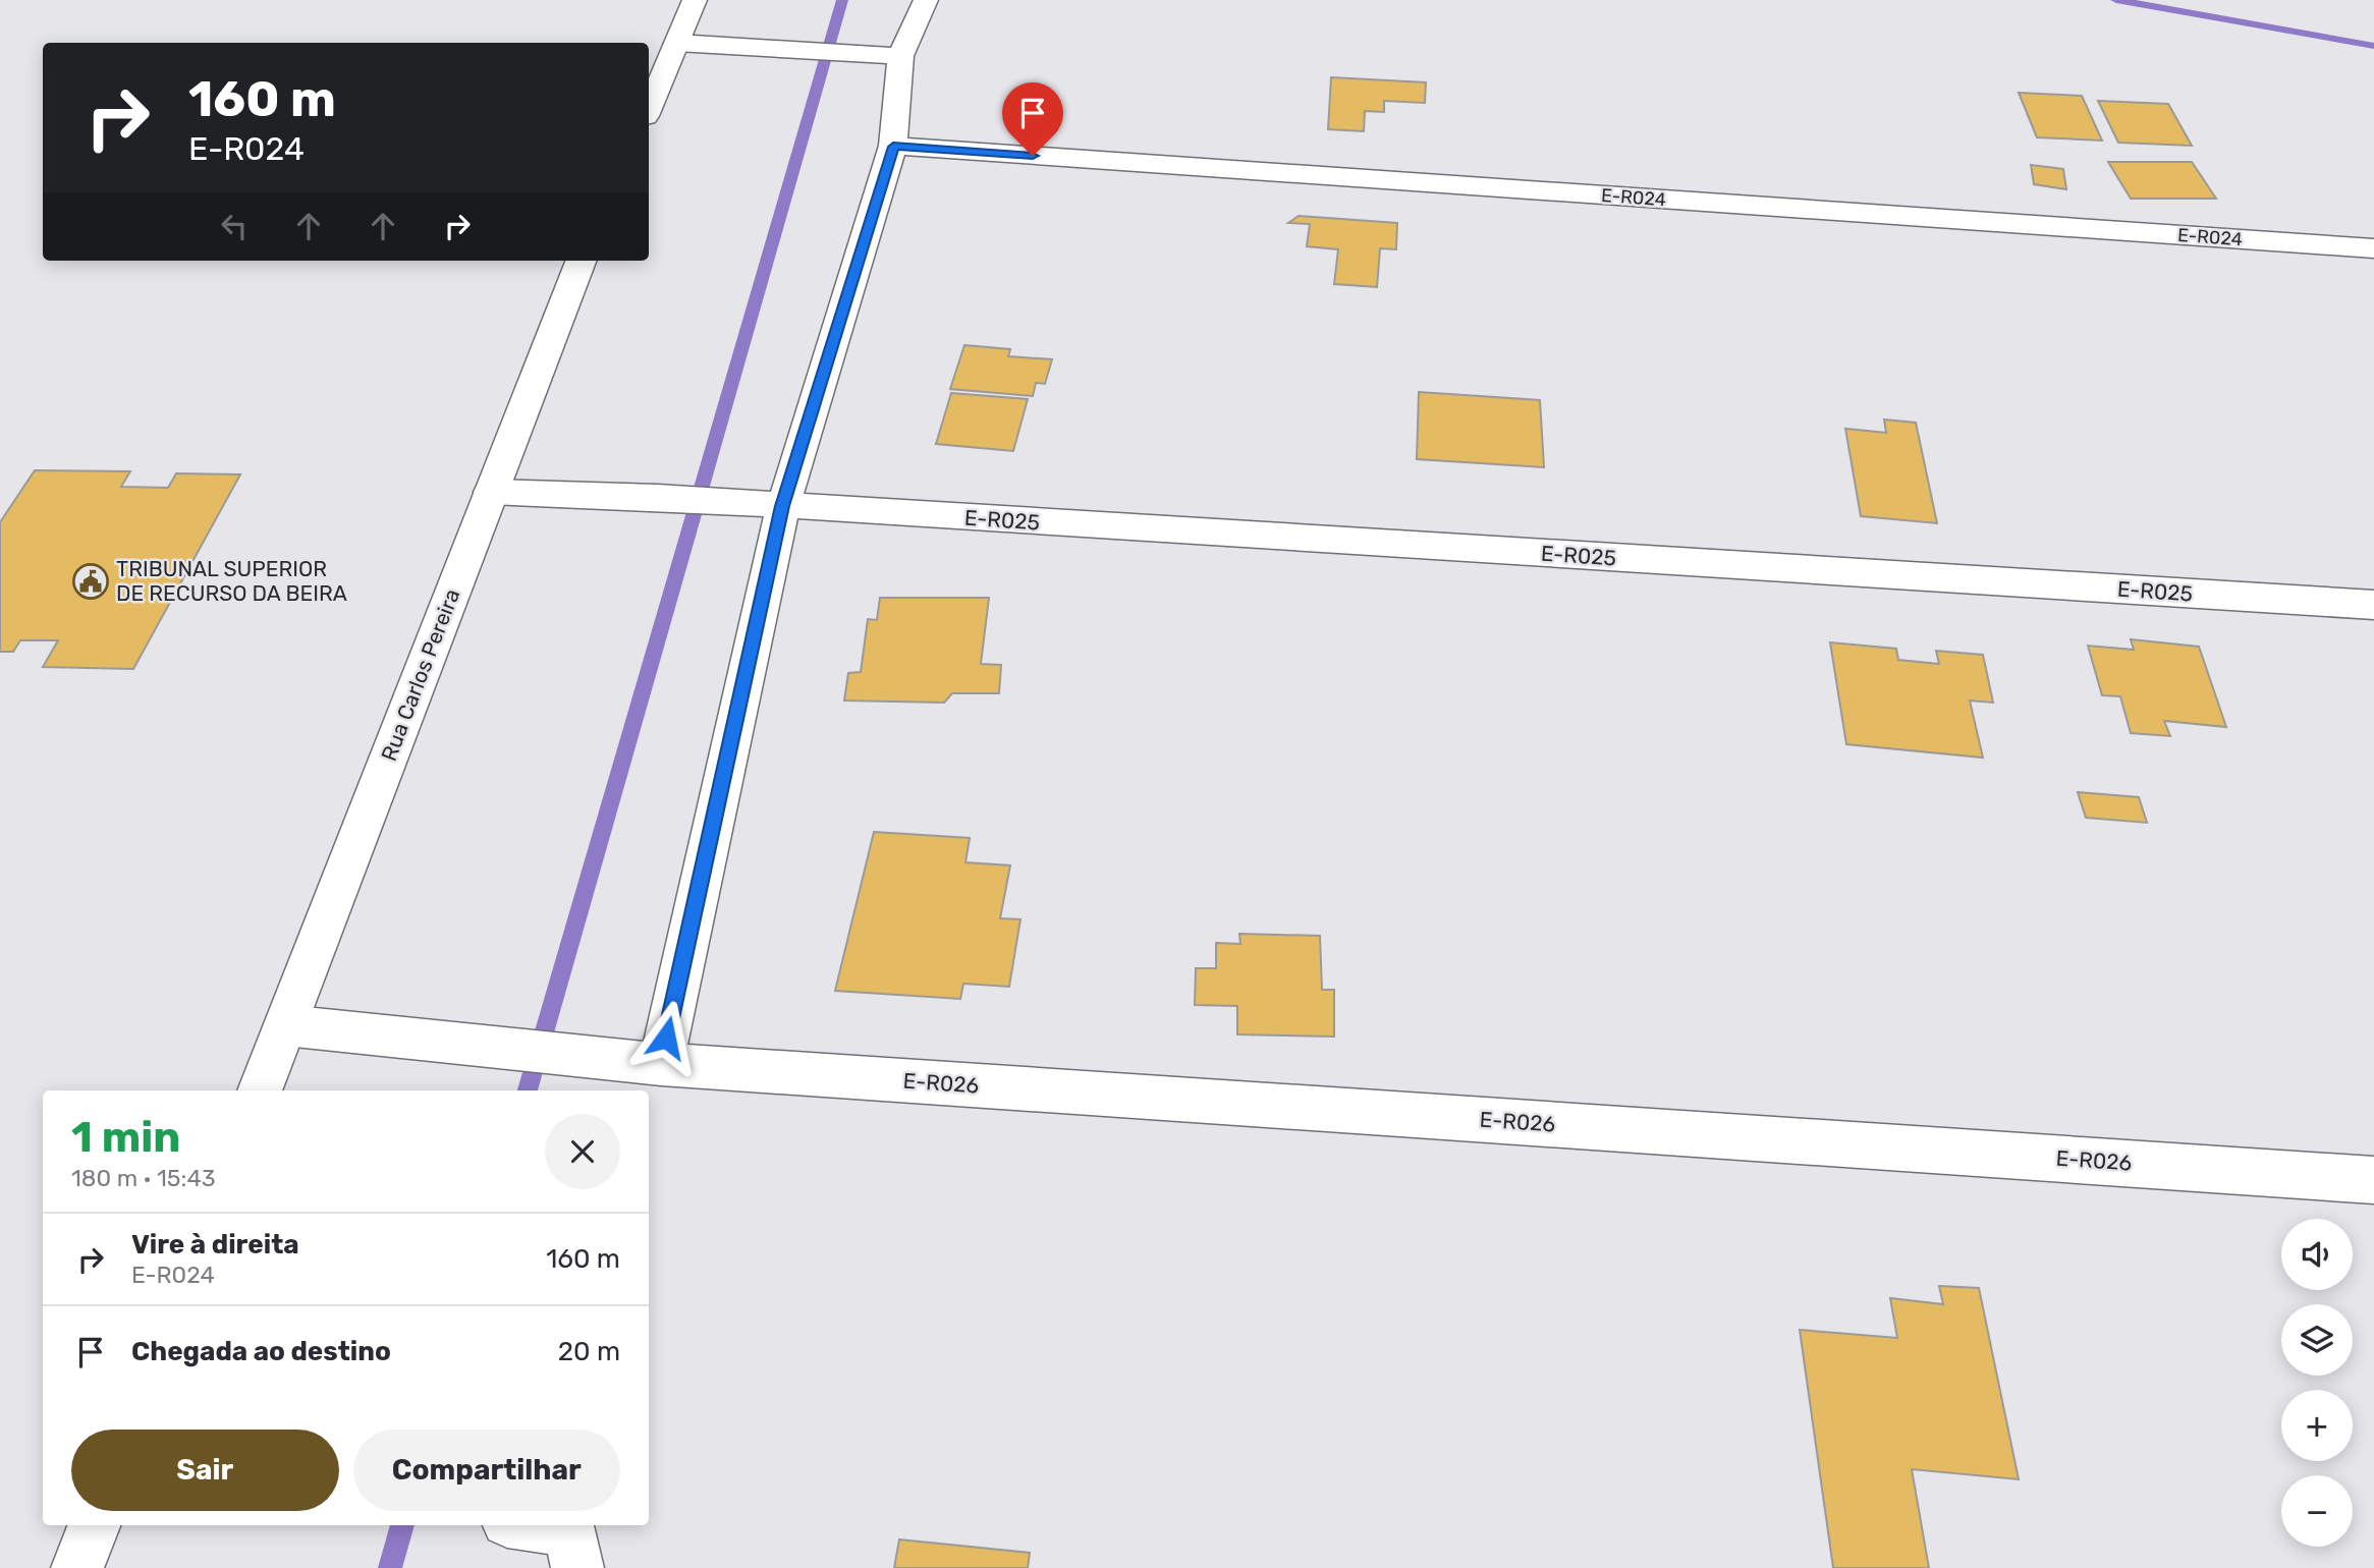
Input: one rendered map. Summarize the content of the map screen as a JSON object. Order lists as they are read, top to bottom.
{
  "streets": {
    "street": [
      "E-R024",
      "E-R025",
      "Rua Carlos Pereira",
      "E-R026"
    ]
  },
  "crossings": [
    ["E-R025", "Rua Carlos Pereira"],
    ["Rua Carlos Pereira", "E-R026"]
  ],
  "places": {
    "public building": ["TRIBUNAL SUPERIOR DE RECURSO DA BEIRA"]
  },
  "page": {
    "turn": ["160 m", "E-R024"],
    "heading": ["1 min", "180 m · 15:43"],
    "list": [
      {
        "name": "Vire à direita",
        "note": "E-R024",
        "value": "160 m"
      },
      {
        "name": "Chegada ao destino",
        "value": "20 m"
      }
    ],
    "map_buttons": ["+", "−"],
    "buttons": ["Sair", "Compartilhar"]
  }
}
